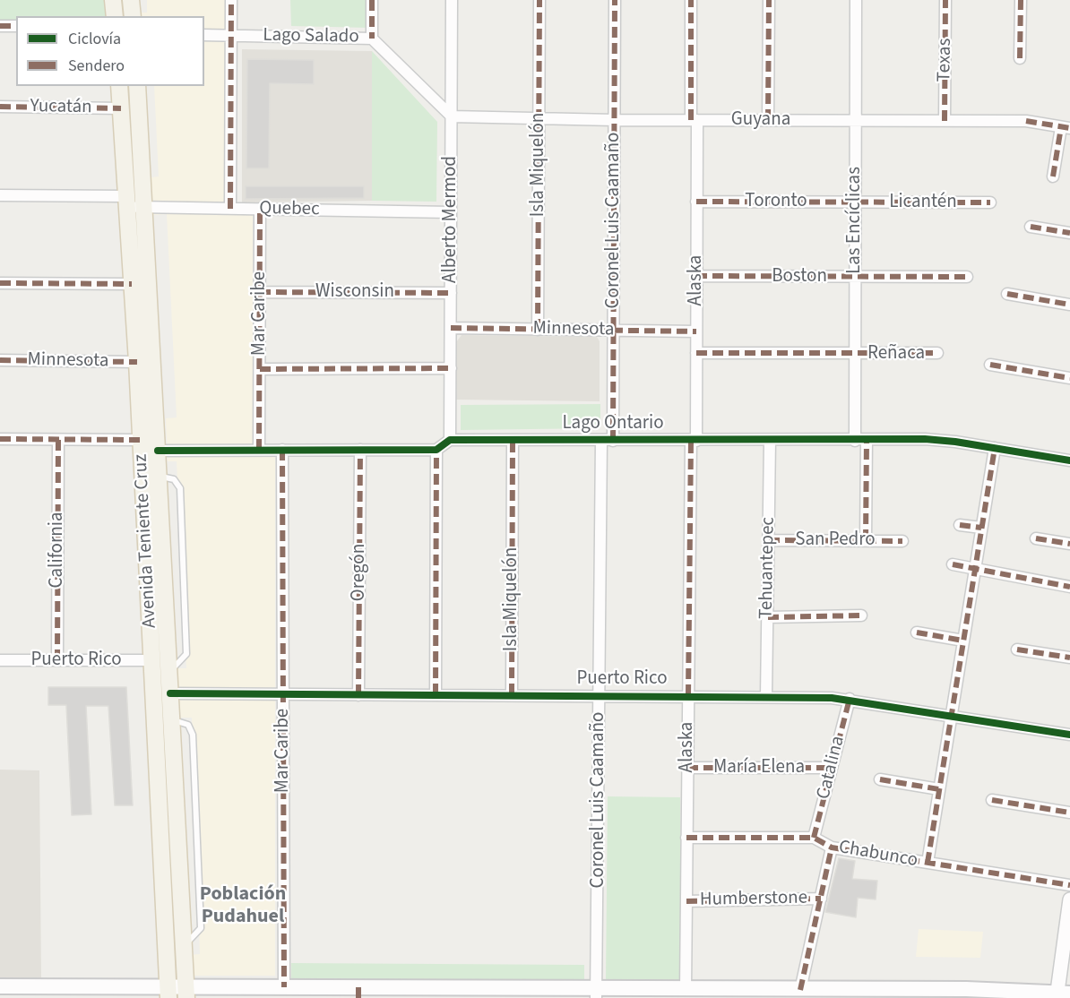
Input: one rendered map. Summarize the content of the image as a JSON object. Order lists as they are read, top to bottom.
{
  "streets": {
    "main road": ["Avenida Teniente Cruz"],
    "street": [
      "Lago Salado",
      "Texas",
      "Yucatán",
      "Guyana",
      "Isla Miquelón",
      "Toronto",
      "Licantén",
      "Quebec",
      "Alberto Mermod",
      "Coronel Luis Caamaño",
      "Las Encíclicas",
      "Boston",
      "Alaska",
      "Wisconsin",
      "Mar Caribe",
      "Minnesota",
      "Reñaca",
      "Lago Ontario",
      "San Pedro",
      "California",
      "Tehuantepec",
      "Oregón",
      "Puerto Rico",
      "María Elena",
      "Catalina",
      "Chabunco",
      "Humberstone"
    ]
  },
  "crossings": [
    ["Lago Salado", "Guyana"],
    ["Lago Salado", "Alberto Mermod"],
    ["Texas", "Guyana"],
    ["Yucatán", "Avenida Teniente Cruz"],
    ["Guyana", "Isla Miquelón"],
    ["Guyana", "Alberto Mermod"],
    ["Guyana", "Coronel Luis Caamaño"],
    ["Guyana", "Las Encíclicas"],
    ["Guyana", "Alaska"],
    ["Isla Miquelón", "Minnesota"],
    ["Isla Miquelón", "Lago Ontario"],
    ["Isla Miquelón", "Puerto Rico"],
    ["Toronto", "Licantén"],
    ["Toronto", "Las Encíclicas"],
    ["Toronto", "Alaska"],
    ["Licantén", "Las Encíclicas"],
    ["Quebec", "Alberto Mermod"],
    ["Quebec", "Mar Caribe"],
    ["Quebec", "Avenida Teniente Cruz"],
    ["Alberto Mermod", "Wisconsin"],
    ["Alberto Mermod", "Minnesota"],
    ["Alberto Mermod", "Lago Ontario"],
    ["Coronel Luis Caamaño", "Minnesota"],
    ["Coronel Luis Caamaño", "Lago Ontario"],
    ["Coronel Luis Caamaño", "Puerto Rico"],
    ["Las Encíclicas", "Boston"],
    ["Las Encíclicas", "Reñaca"],
    ["Las Encíclicas", "Lago Ontario"],
    ["Boston", "Alaska"],
    ["Alaska", "Minnesota"],
    ["Alaska", "Lago Ontario"],
    ["Alaska", "Puerto Rico"],
    ["Alaska", "María Elena"],
    ["Alaska", "Chabunco"],
    ["Alaska", "Humberstone"],
    ["Wisconsin", "Mar Caribe"],
    ["Mar Caribe", "Puerto Rico"],
    ["Minnesota", "Avenida Teniente Cruz"],
    ["Lago Ontario", "Tehuantepec"],
    ["San Pedro", "Tehuantepec"],
    ["Avenida Teniente Cruz", "Puerto Rico"],
    ["California", "Puerto Rico"],
    ["Tehuantepec", "Puerto Rico"],
    ["Oregón", "Puerto Rico"],
    ["Puerto Rico", "Catalina"],
    ["María Elena", "Catalina"],
    ["Catalina", "Chabunco"]
  ],
  "districts": ["Población Pudahuel"],
  "legend": ["Ciclovía", "Sendero"]
}
